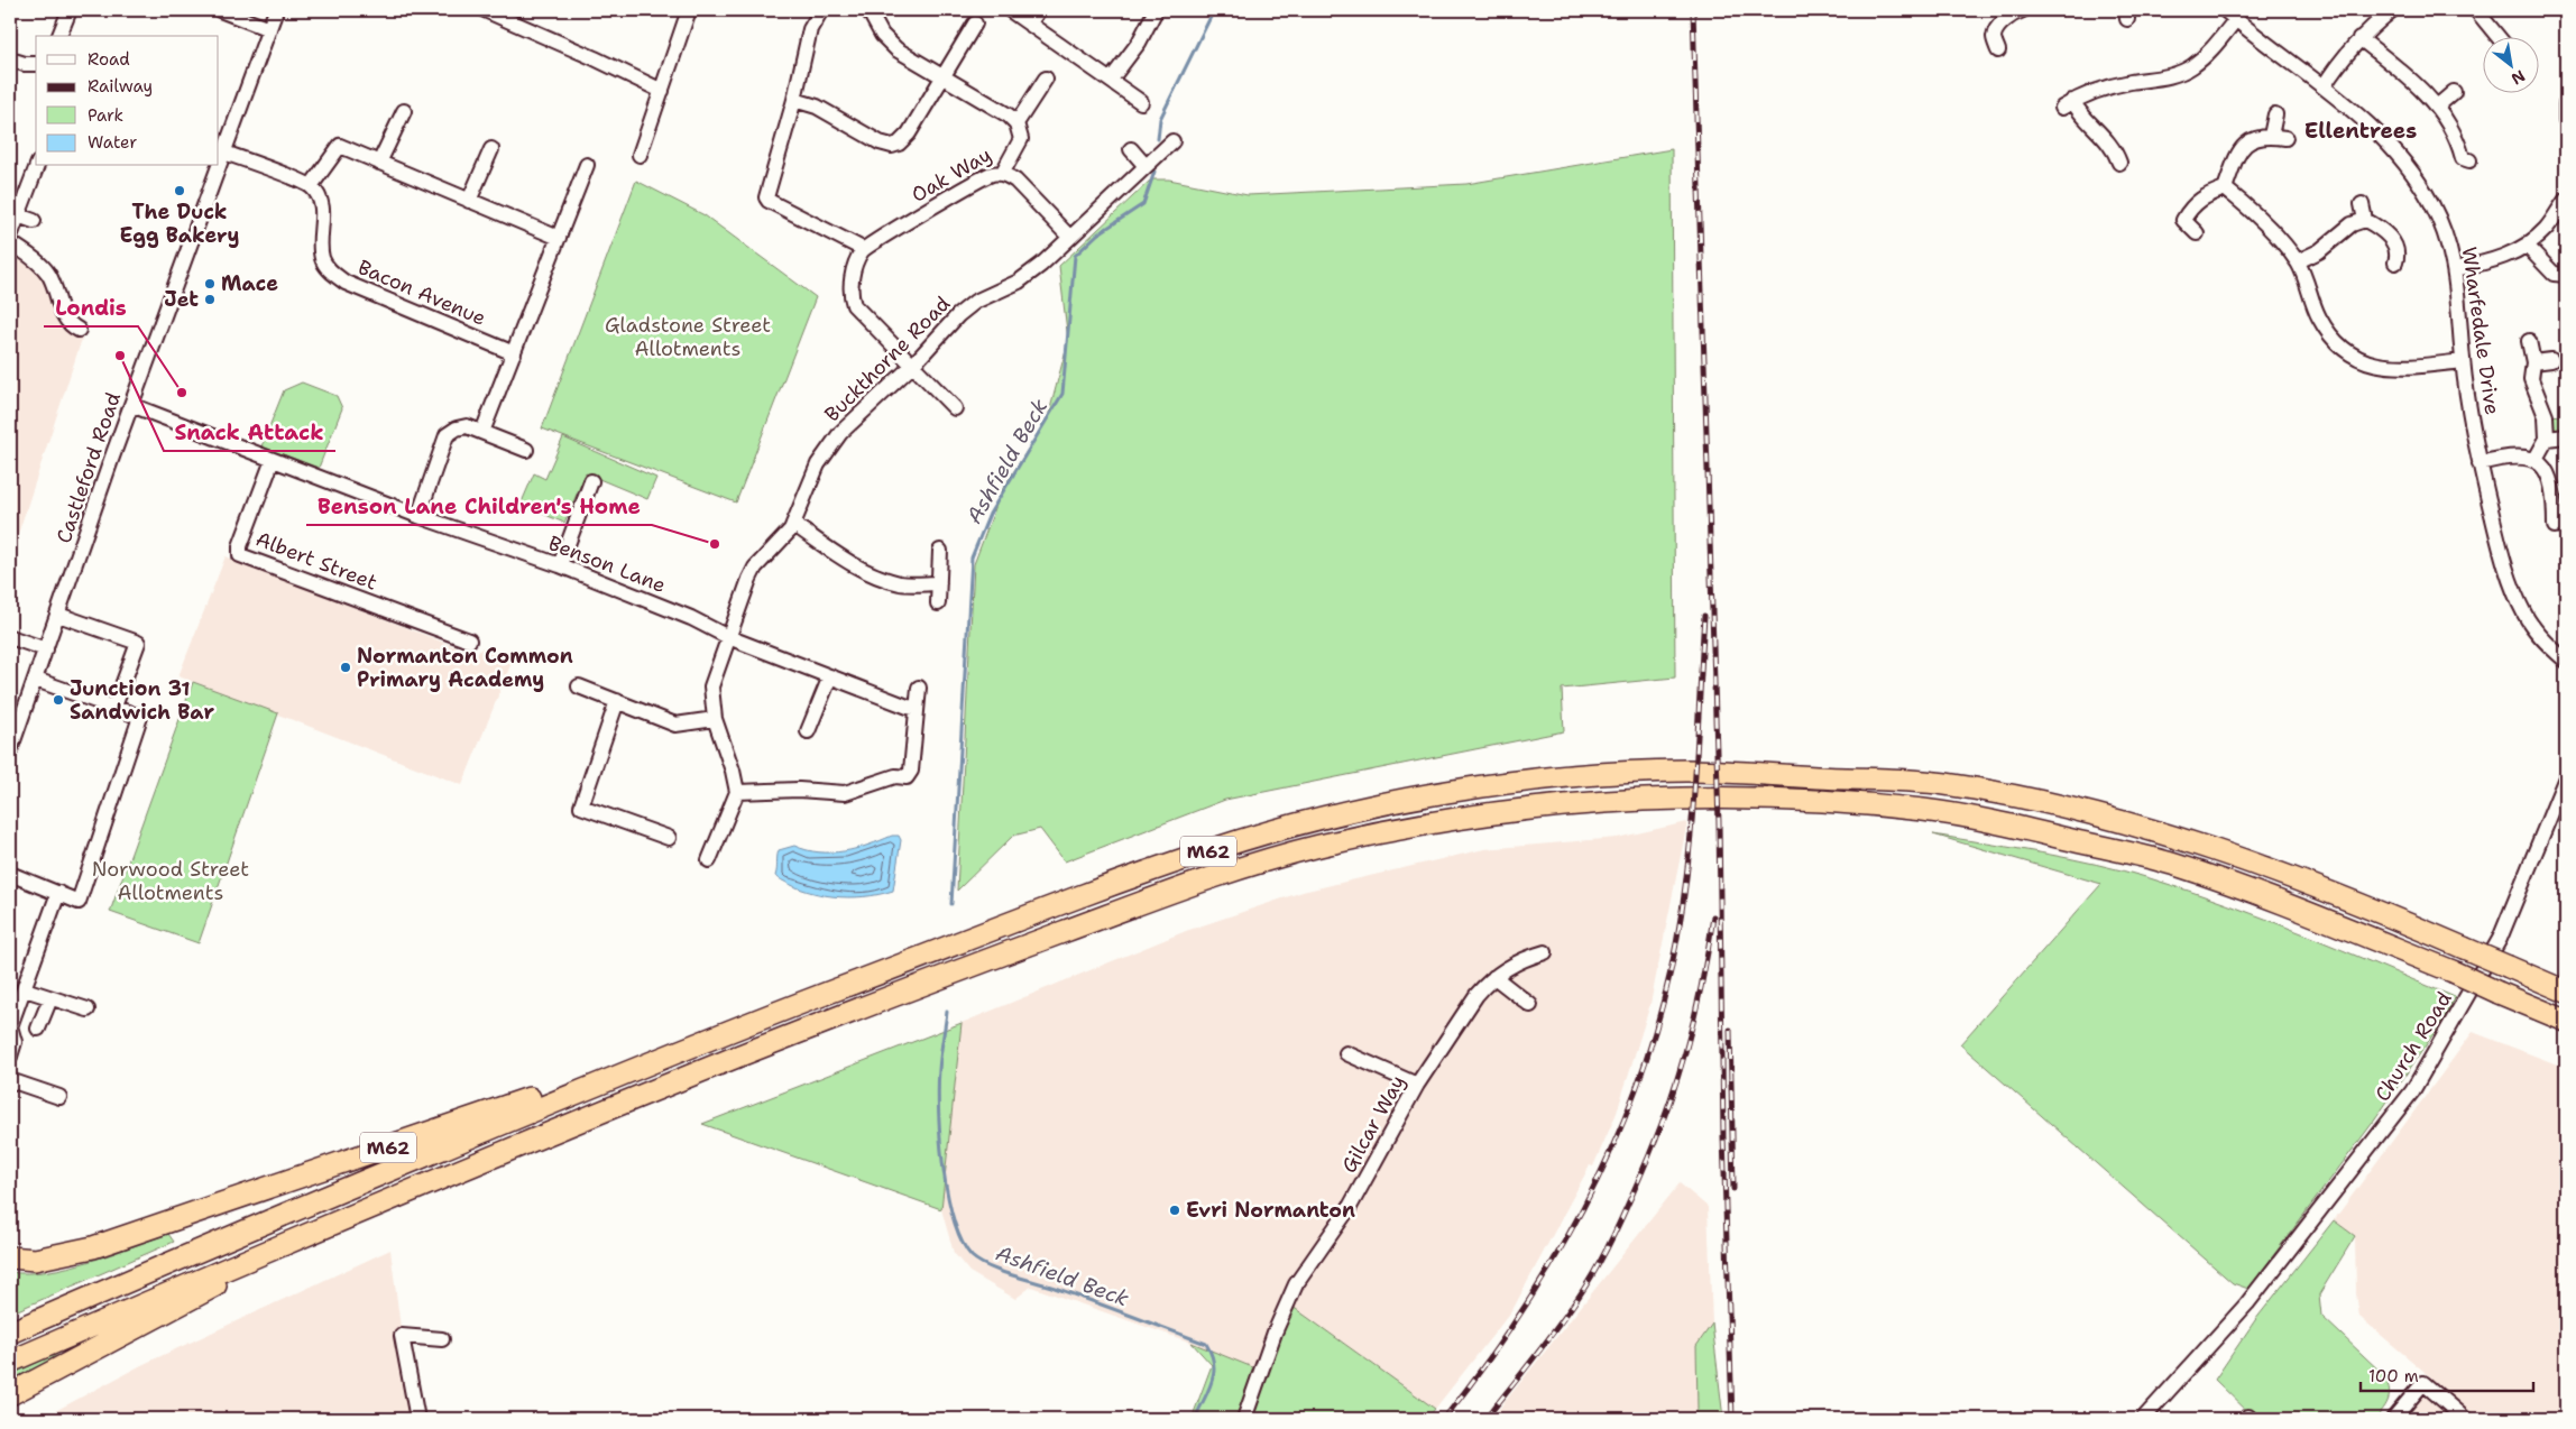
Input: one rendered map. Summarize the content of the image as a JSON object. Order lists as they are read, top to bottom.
{
  "streets": {
    "highway": ["M62"],
    "street": [
      "Oak Way",
      "Bacon Avenue",
      "Wharfedale Drive",
      "Buckthorne Road",
      "Castleford Road",
      "Albert Street",
      "Benson Lane",
      "Church Road",
      "Gilcar Way"
    ]
  },
  "crossings": [
    ["Buckthorne Road", "Benson Lane"],
    ["Castleford Road", "Benson Lane"],
    ["Albert Street", "Benson Lane"]
  ],
  "districts": ["Ellentrees"],
  "water": ["Ashfield Beck"],
  "parks": ["Gladstone Street Allotments", "Norwood Street Allotments"],
  "places": [
    "The Duck Egg Bakery",
    "Mace",
    "Jet",
    "Snack Attack",
    "Londis",
    "Benson Lane Children's Home",
    "Normanton Common Primary Academy",
    "Junction 31 Sandwich Bar",
    "Evri Normanton"
  ],
  "legend": [
    "Road",
    "Railway",
    "Park",
    "Water"
  ],
  "scale_bar": "100 m",
  "north": "bottom right"
}
